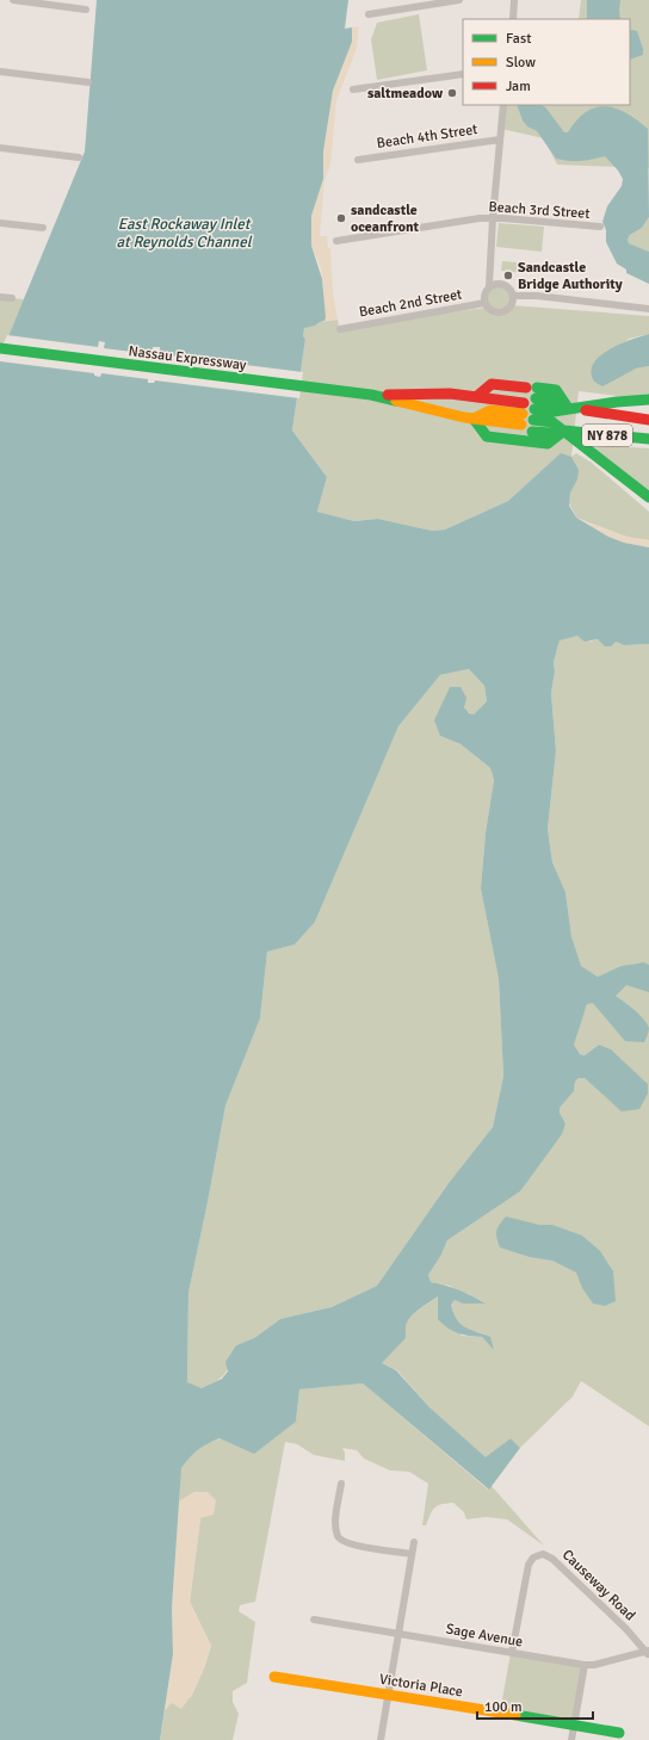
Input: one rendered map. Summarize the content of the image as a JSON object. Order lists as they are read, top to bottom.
{
  "streets": {
    "main road": ["Nassau Expressway", "NY 878", "Victoria Place"],
    "street": [
      "Beach 4th Street",
      "Beach 3rd Street",
      "Beach 2nd Street",
      "Causeway Road",
      "Sage Avenue"
    ]
  },
  "crossings": [
    ["Beach 4th Street", "Beach 2nd Street"],
    ["Beach 3rd Street", "Beach 2nd Street"],
    ["Causeway Road", "Sage Avenue"]
  ],
  "water": ["East Rockaway Inlet at Reynolds Channel"],
  "places": ["saltmeadow", "sandcastle oceanfront", "Sandcastle Bridge Authority"],
  "legend": ["Fast", "Slow", "Jam"],
  "scale_bar": "100 m"
}
